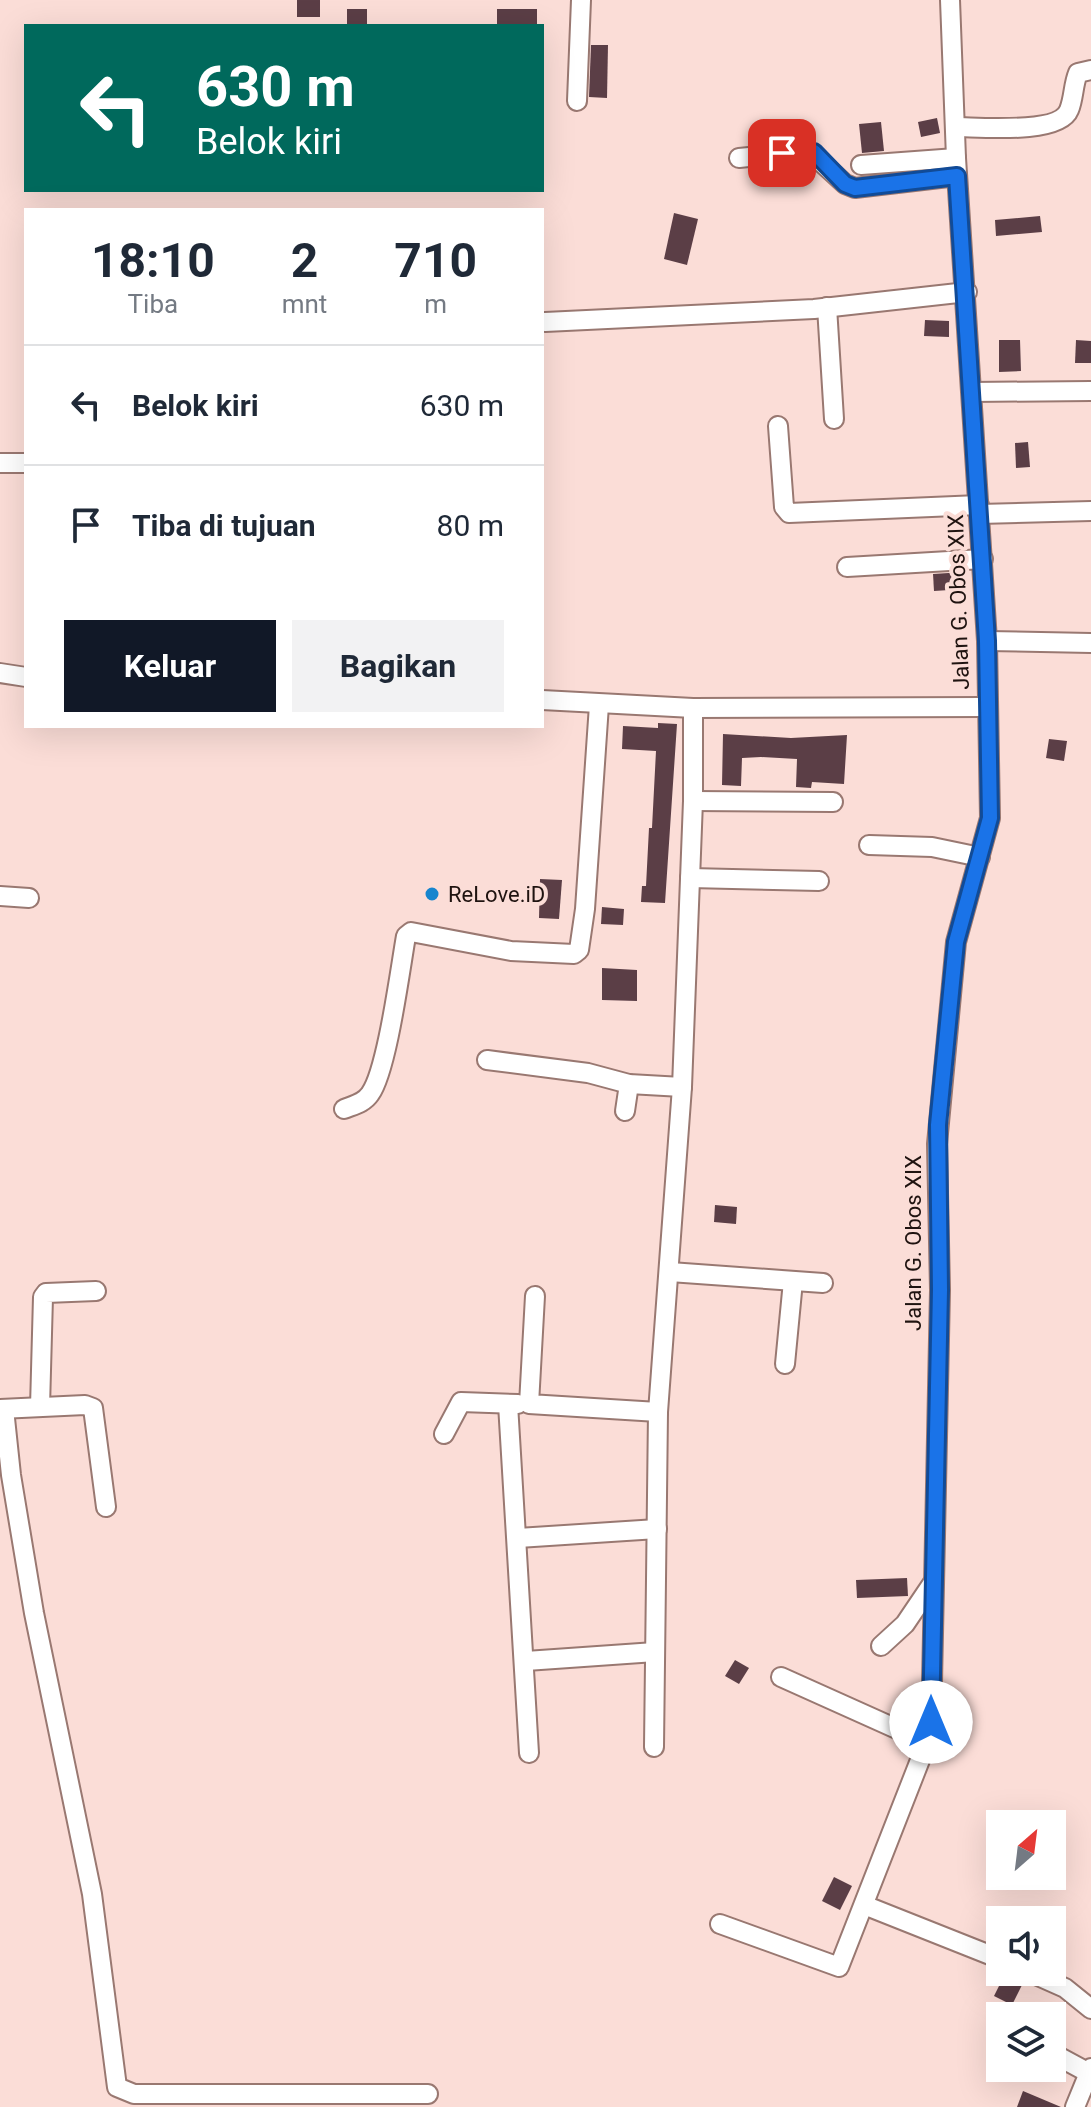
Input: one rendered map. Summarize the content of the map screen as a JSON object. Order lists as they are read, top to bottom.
{
  "streets": {
    "street": ["Jalan G. Obos XIX"]
  },
  "places": ["ReLove.iD"],
  "north": "top right",
  "page": {
    "turn": ["630 m", "Belok kiri"],
    "eta": [
      "18:10",
      "Tiba",
      "2",
      "mnt",
      "710",
      "m"
    ],
    "list": [
      {
        "name": "Belok kiri",
        "value": "630 m"
      },
      {
        "name": "Tiba di tujuan",
        "value": "80 m"
      }
    ],
    "buttons": ["Keluar", "Bagikan"]
  }
}
